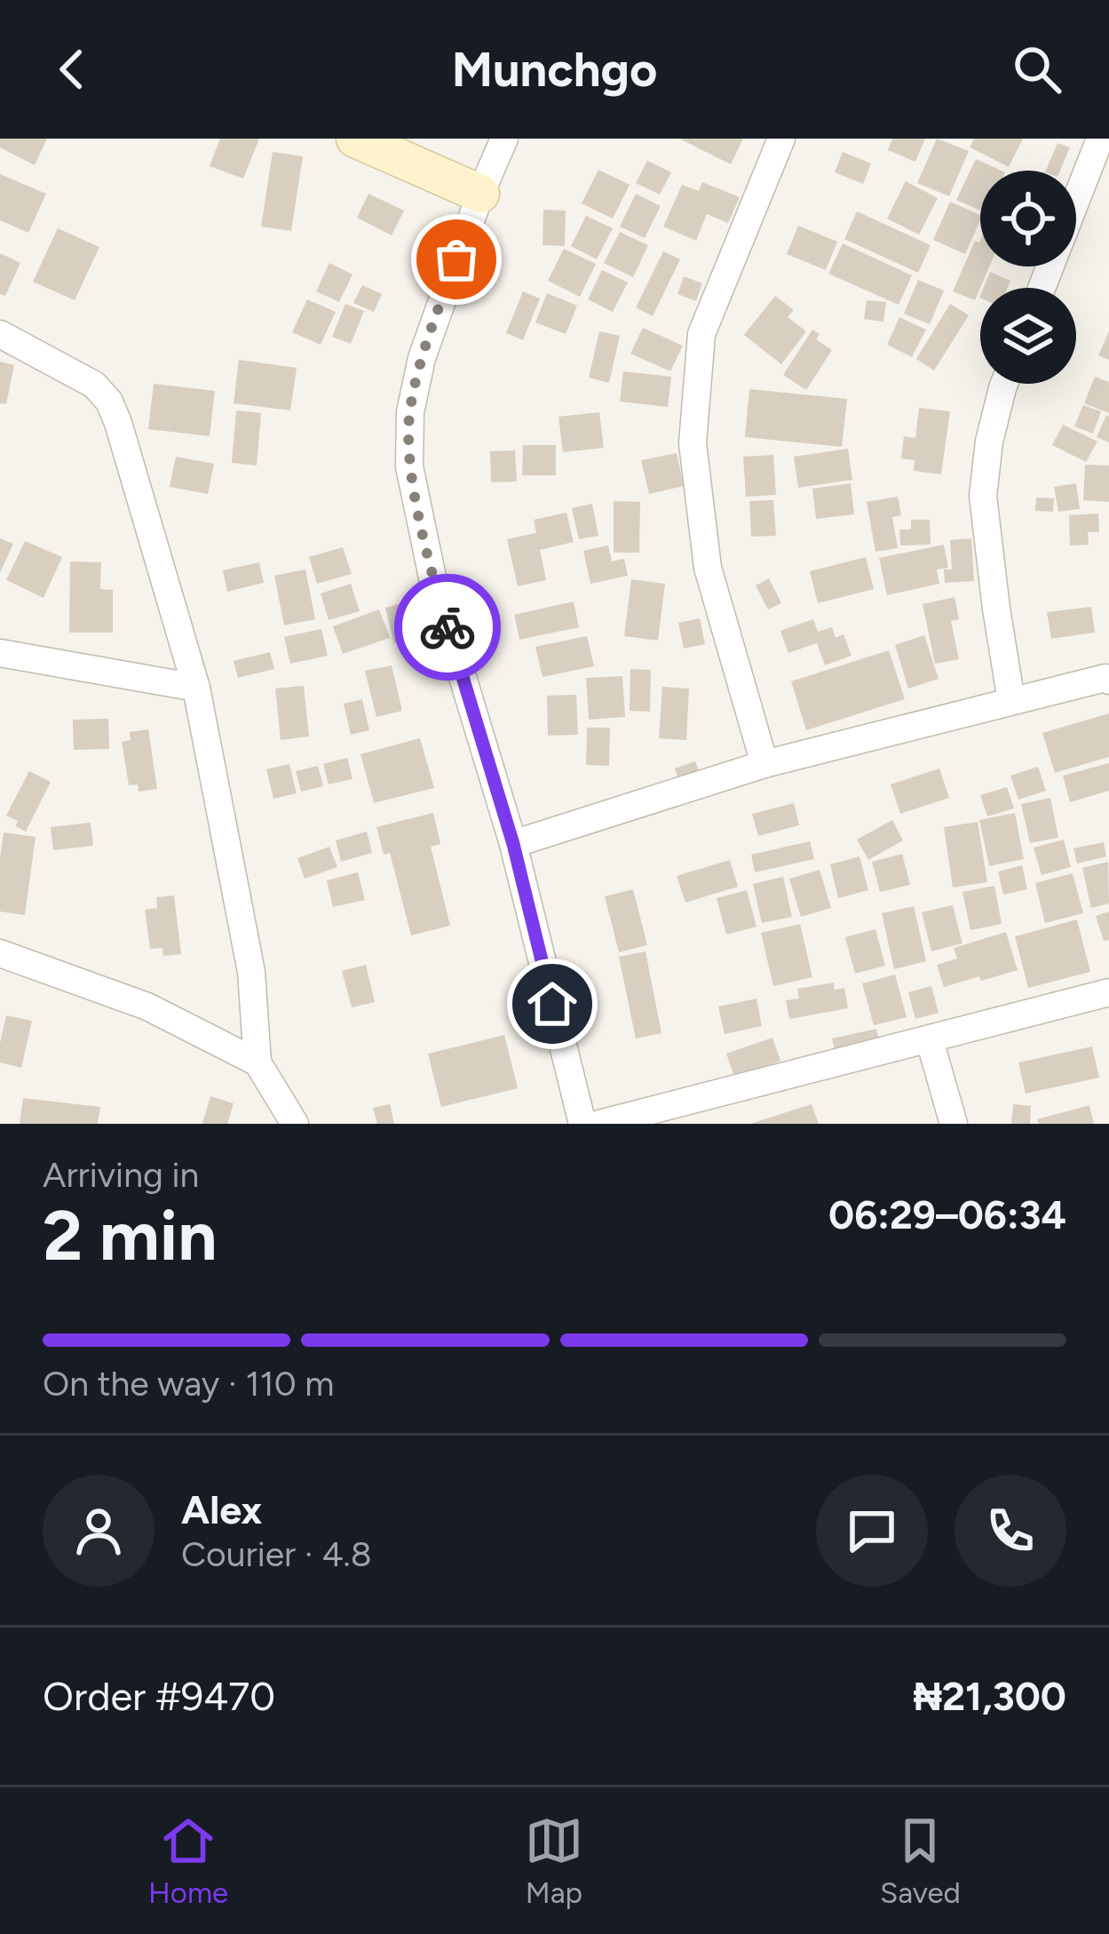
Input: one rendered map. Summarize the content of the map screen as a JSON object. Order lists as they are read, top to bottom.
{
  "page": {
    "header": "Munchgo",
    "heading": ["2 min", "Arriving in", "06:29–06:34"],
    "panel": [
      "Alex",
      "Courier · 4.8",
      "Order #9470",
      "₦21,300"
    ],
    "bar": "On the way · 110 m",
    "tabs": ["Home", "Map", "Saved"]
  }
}
